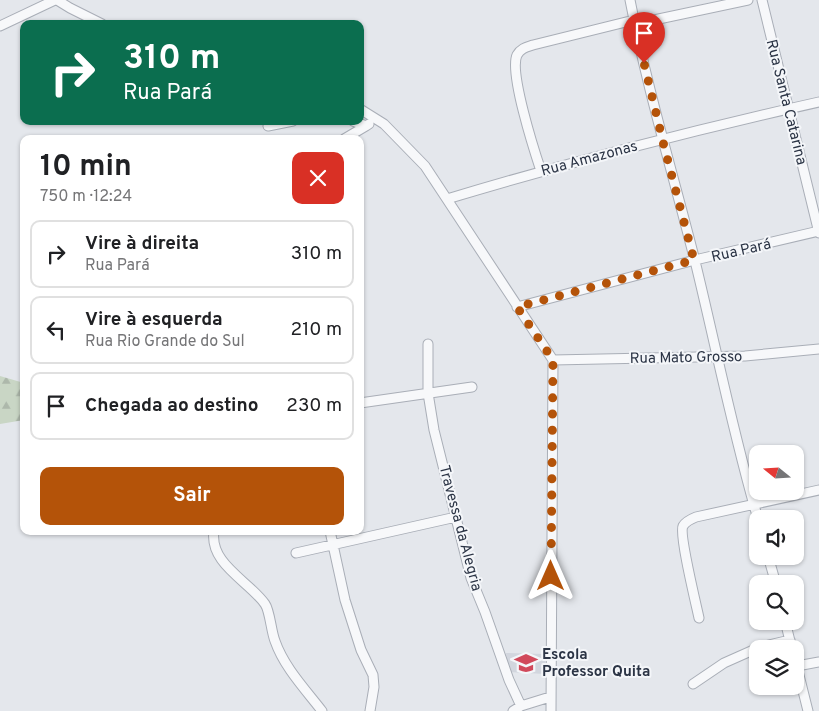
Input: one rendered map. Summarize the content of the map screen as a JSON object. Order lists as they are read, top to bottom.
{
  "streets": {
    "street": [
      "Rua Santa Catarina",
      "Rua Amazonas",
      "Rua Pará",
      "Rua Mato Grosso",
      "Travessa da Alegria"
    ]
  },
  "crossings": [
    ["Rua Santa Catarina", "Rua Amazonas"],
    ["Rua Santa Catarina", "Rua Pará"]
  ],
  "places": {
    "school or university": ["Escola Professor Quita"]
  },
  "north": "left",
  "page": {
    "turn": ["310 m", "Rua Pará"],
    "heading": ["10 min", "750 m · 12:24"],
    "list": [
      {
        "name": "Vire à direita",
        "note": "Rua Pará",
        "value": "310 m"
      },
      {
        "name": "Vire à esquerda",
        "note": "Rua Rio Grande do Sul",
        "value": "210 m"
      },
      {
        "name": "Chegada ao destino",
        "value": "230 m"
      }
    ],
    "buttons": "Sair"
  }
}
